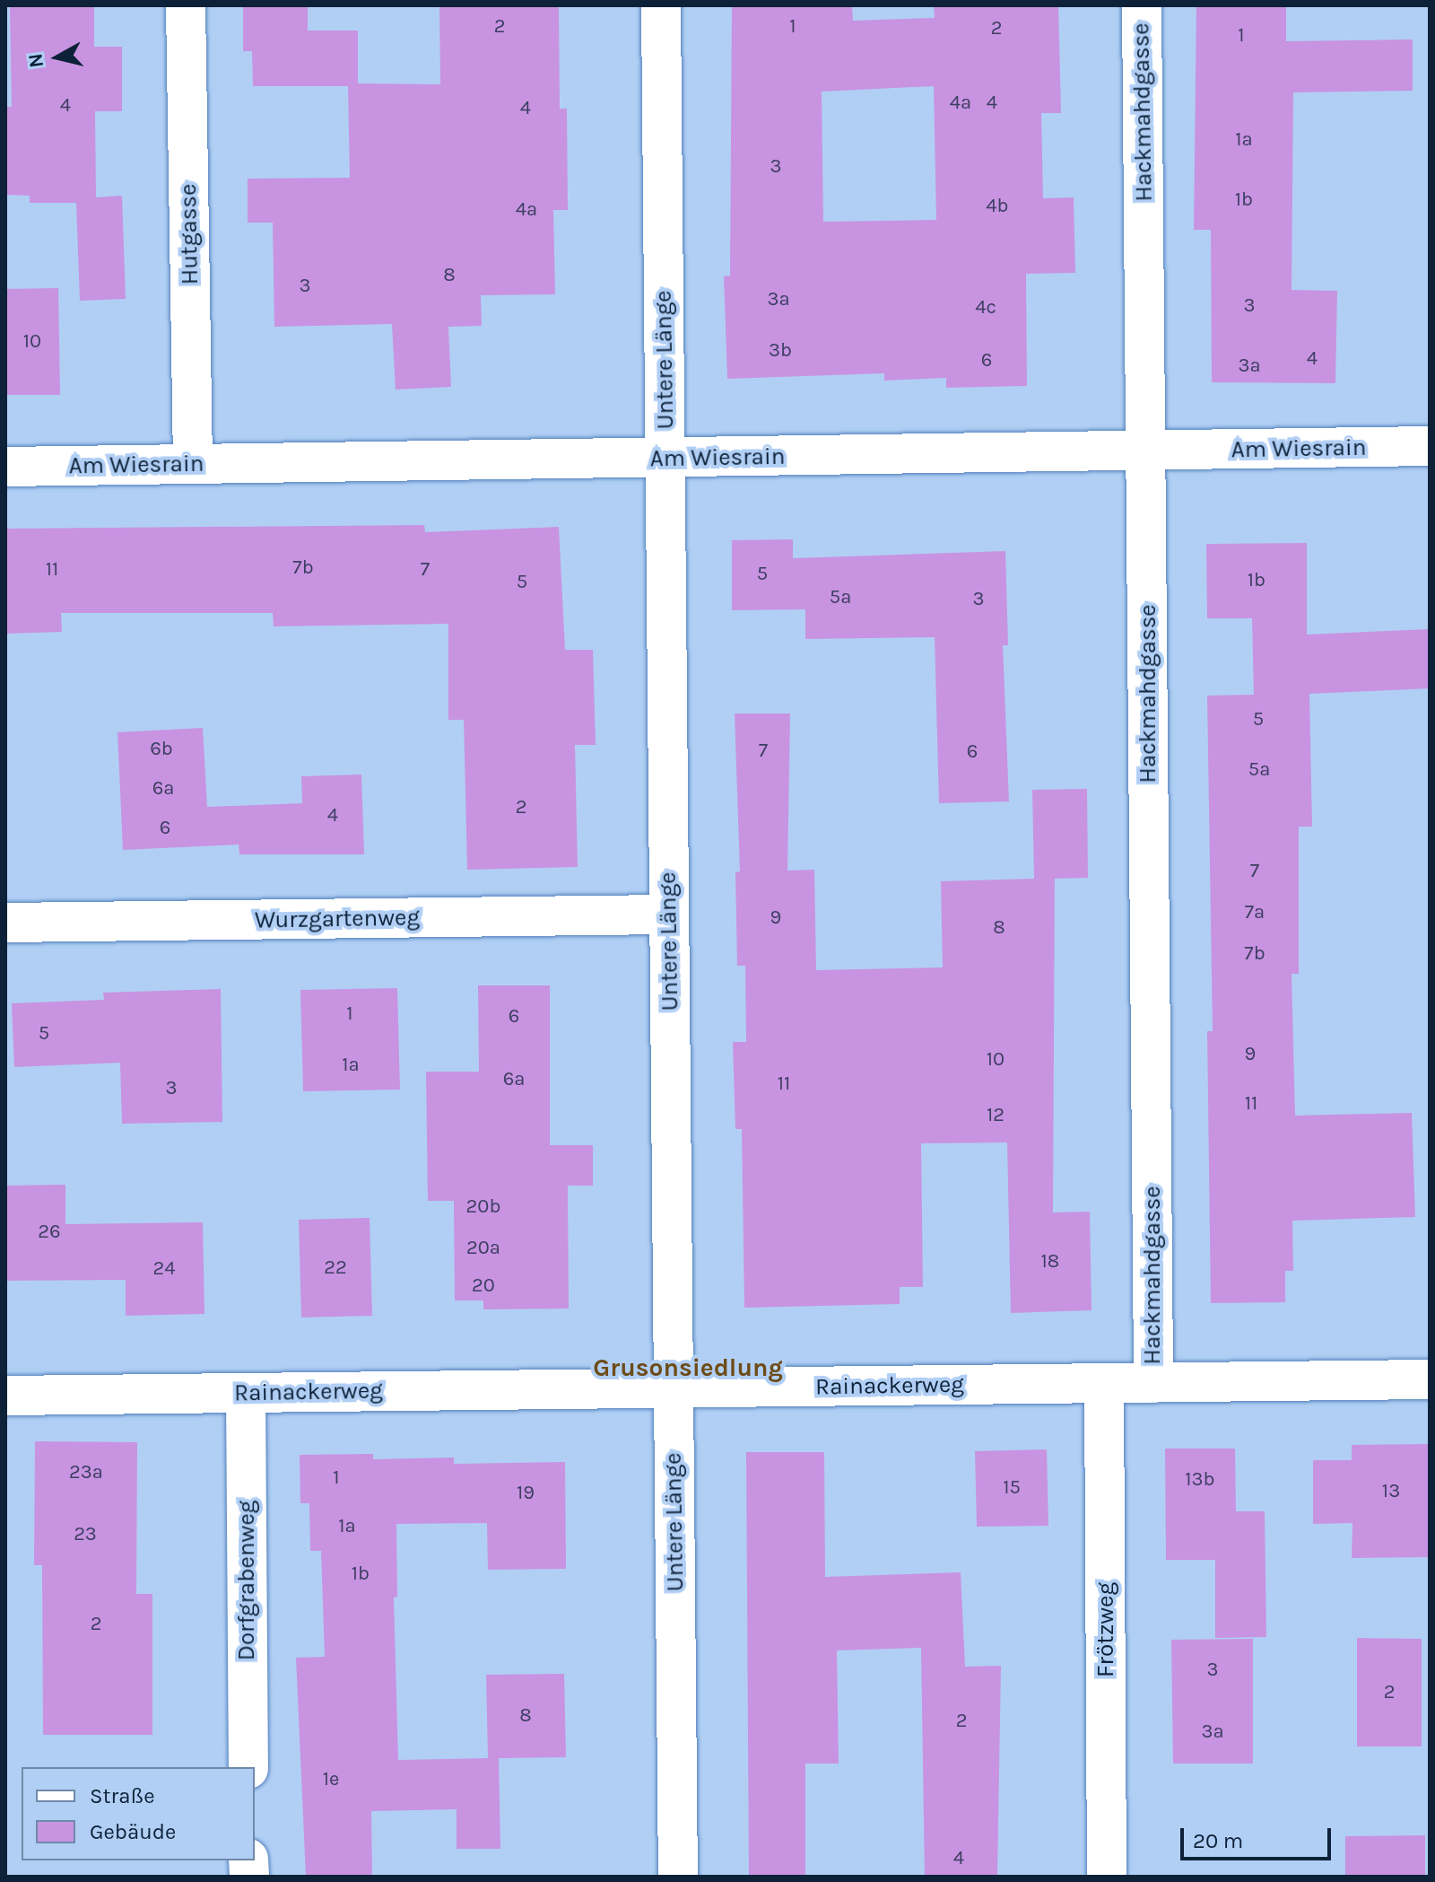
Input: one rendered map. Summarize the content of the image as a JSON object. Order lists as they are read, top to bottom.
{
  "streets": {
    "street": [
      "Hackmahdgasse",
      "Hutgasse",
      "Untere Länge",
      "Am Wiesrain",
      "Wurzgartenweg",
      "Rainackerweg",
      "Dorfgrabenweg",
      "Frötzweg"
    ]
  },
  "crossings": [
    ["Hackmahdgasse", "Am Wiesrain"],
    ["Hackmahdgasse", "Rainackerweg"],
    ["Hutgasse", "Am Wiesrain"],
    ["Untere Länge", "Am Wiesrain"],
    ["Untere Länge", "Wurzgartenweg"],
    ["Untere Länge", "Rainackerweg"],
    ["Rainackerweg", "Dorfgrabenweg"],
    ["Rainackerweg", "Frötzweg"]
  ],
  "districts": ["Grusonsiedlung"],
  "house_numbers": [
    "2",
    "1",
    "2",
    "1",
    "4a",
    "4",
    "4",
    "4",
    "1a",
    "3",
    "1b",
    "4b",
    "4a",
    "8",
    "3",
    "3a",
    "3",
    "4c",
    "10",
    "3b",
    "4",
    "6",
    "3a",
    "7b",
    "11",
    "7",
    "5",
    "1b",
    "5",
    "5a",
    "3",
    "5",
    "6b",
    "7",
    "6",
    "5a",
    "6a",
    "2",
    "4",
    "6",
    "7",
    "7a",
    "9",
    "8",
    "7b",
    "1",
    "6",
    "5",
    "9",
    "10",
    "1a",
    "6a",
    "11",
    "3",
    "11",
    "12",
    "20b",
    "26",
    "20a",
    "18",
    "22",
    "24",
    "20",
    "23a",
    "1",
    "13b",
    "15",
    "13",
    "19",
    "1a",
    "23",
    "1b",
    "2",
    "3",
    "2",
    "8",
    "2",
    "3a",
    "1e",
    "4"
  ],
  "legend": ["Straße", "Gebäude"],
  "scale_bar": "20 m",
  "north": "left"
}
